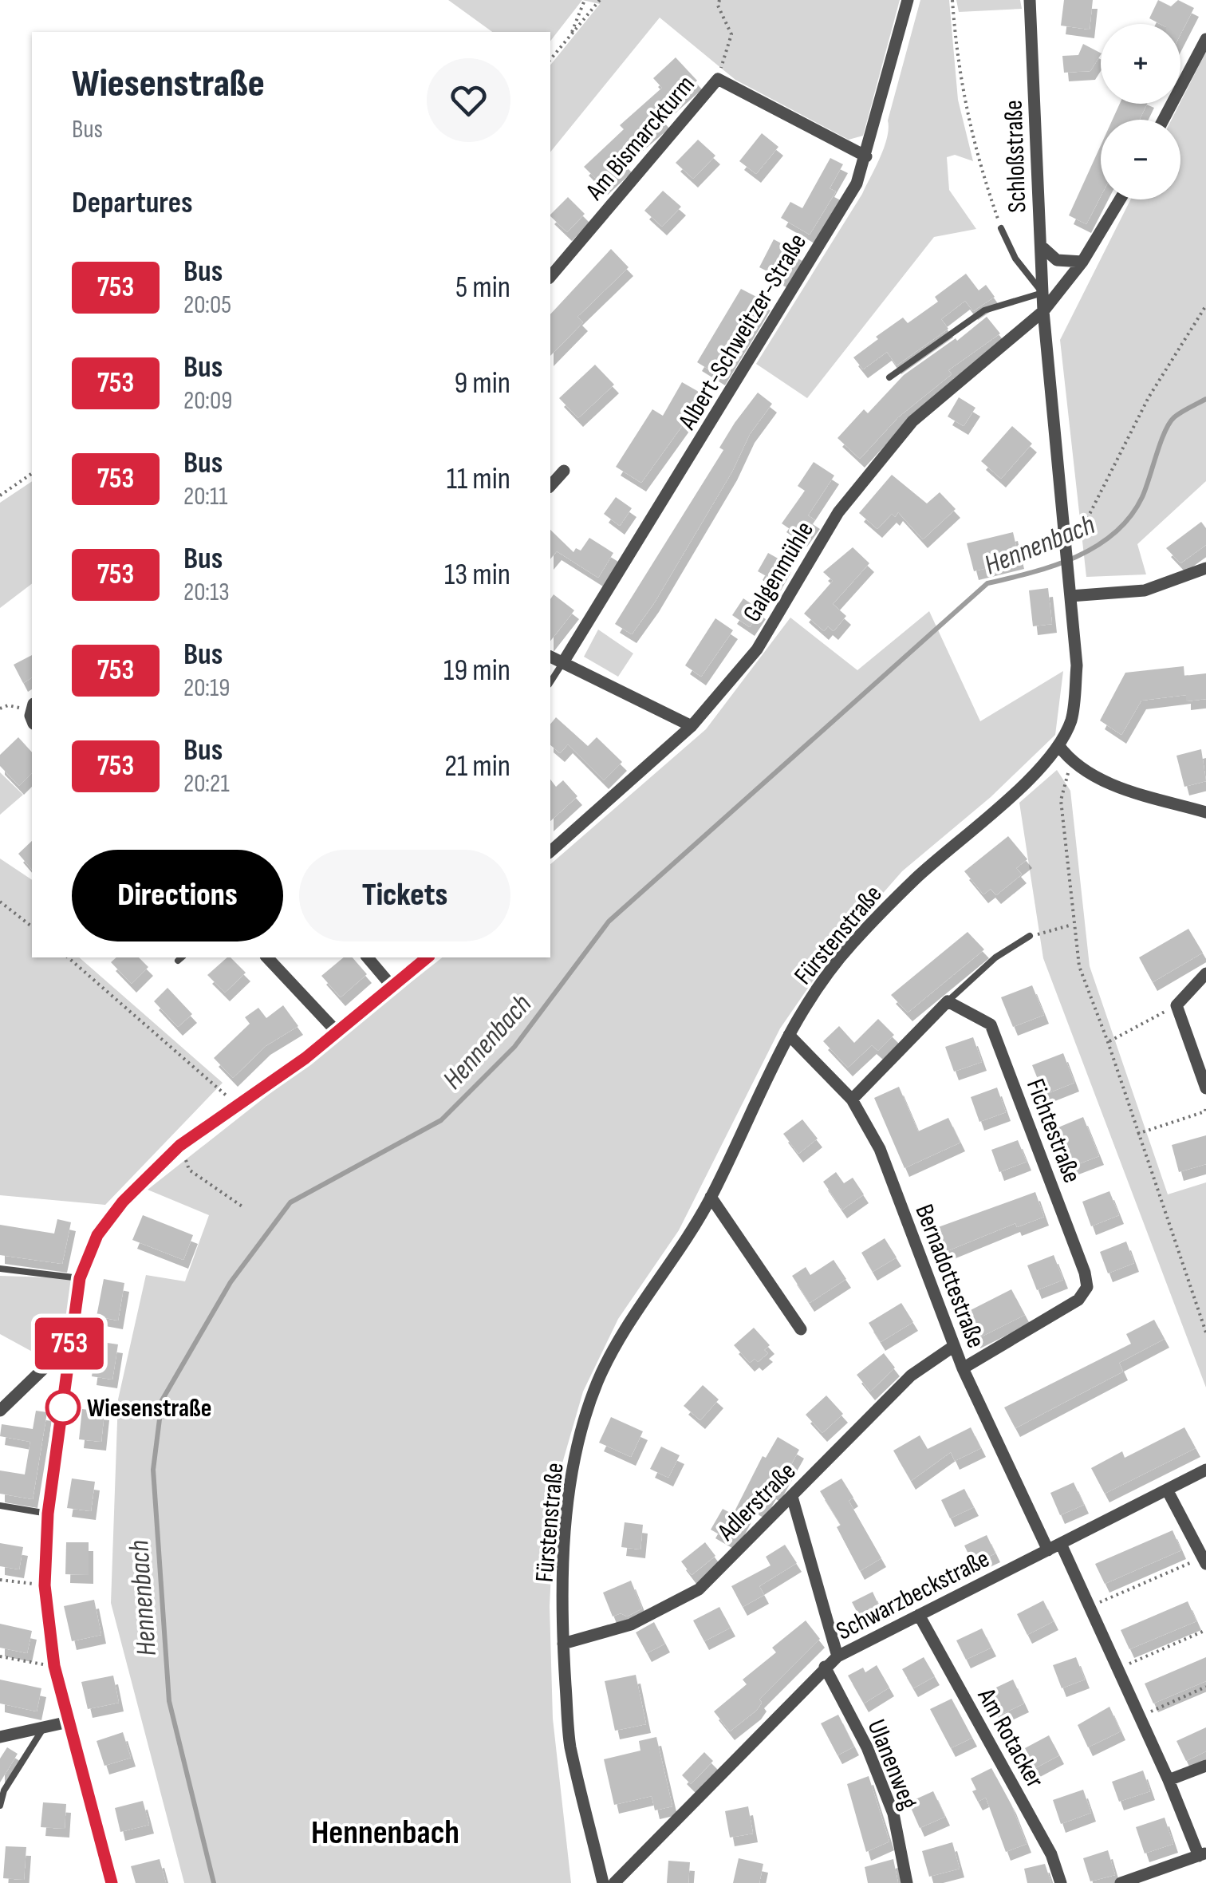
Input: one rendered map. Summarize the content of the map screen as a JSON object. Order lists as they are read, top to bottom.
{
  "streets": {
    "street": [
      "Am Bismarckturm",
      "Schloßstraße",
      "Albert-Schweitzer-Straße",
      "Galgenmühle",
      "Fürstenstraße",
      "Fichtestraße",
      "Bernadottestraße",
      "Adlerstraße",
      "Schwarzbeckstraße",
      "Am Rotacker",
      "Ulanenweg"
    ]
  },
  "crossings": [
    ["Am Bismarckturm", "Albert-Schweitzer-Straße"],
    ["Schloßstraße", "Galgenmühle"],
    ["Schloßstraße", "Fürstenstraße"],
    ["Fürstenstraße", "Bernadottestraße"],
    ["Fürstenstraße", "Adlerstraße"],
    ["Fichtestraße", "Bernadottestraße"],
    ["Bernadottestraße", "Adlerstraße"],
    ["Bernadottestraße", "Schwarzbeckstraße"],
    ["Schwarzbeckstraße", "Am Rotacker"],
    ["Schwarzbeckstraße", "Ulanenweg"]
  ],
  "districts": ["Hennenbach"],
  "water": ["Hennenbach"],
  "places": ["Wiesenstraße"],
  "lines": ["bus line 753"],
  "page": {
    "on_map": "753",
    "map_buttons": ["+", "−"],
    "heading": [
      ["Wiesenstraße", "Bus"],
      "Departures"
    ],
    "list": [
      {
        "mark": "753",
        "name": "Bus",
        "note": "20:05",
        "value": "5 min"
      },
      {
        "mark": "753",
        "name": "Bus",
        "note": "20:09",
        "value": "9 min"
      },
      {
        "mark": "753",
        "name": "Bus",
        "note": "20:11",
        "value": "11 min"
      },
      {
        "mark": "753",
        "name": "Bus",
        "note": "20:13",
        "value": "13 min"
      },
      {
        "mark": "753",
        "name": "Bus",
        "note": "20:19",
        "value": "19 min"
      },
      {
        "mark": "753",
        "name": "Bus",
        "note": "20:21",
        "value": "21 min"
      }
    ],
    "buttons": ["Directions", "Tickets"]
  }
}
